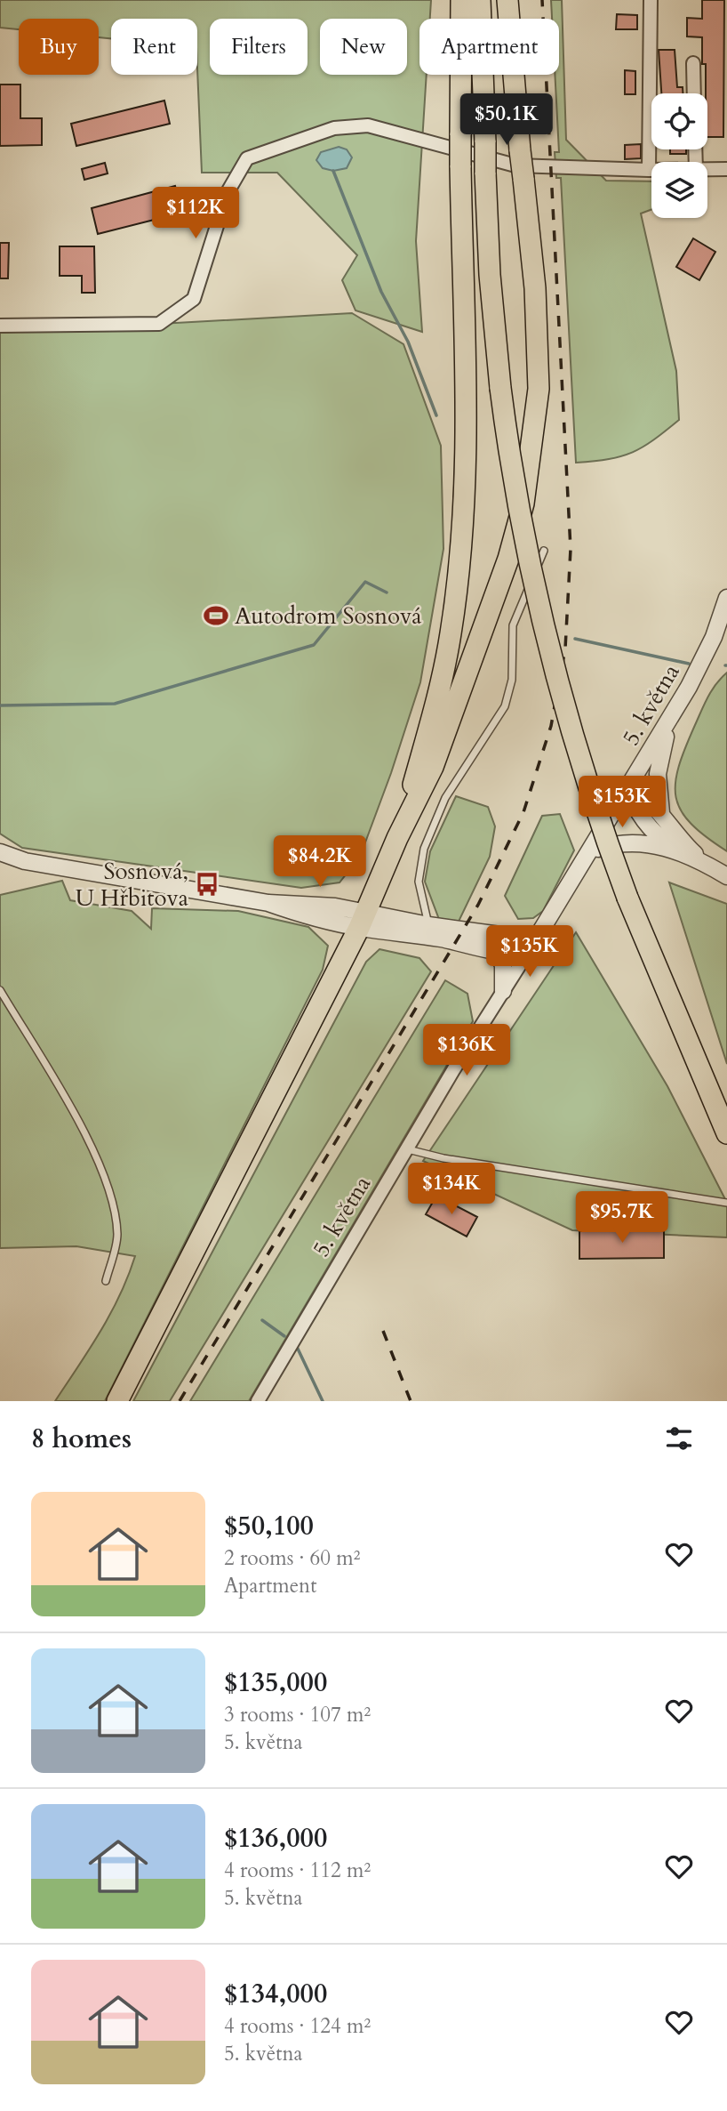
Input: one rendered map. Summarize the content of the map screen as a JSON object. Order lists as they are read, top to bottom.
{
  "streets": {
    "street": ["5. května"]
  },
  "places": {
    "sports": ["Autodrom Sosnová"],
    "bus stop": ["Sosnová, U Hřbitova"]
  },
  "page": {
    "chip": [
      "Buy",
      "Rent",
      "Filters",
      "New",
      "Apartment"
    ],
    "price": [
      "$50.1K",
      "$112K",
      "$153K",
      "$84.2K",
      "$135K",
      "$136K",
      "$134K",
      "$95.7K"
    ],
    "heading": "8 homes",
    "list": [
      {
        "name": "$50,100",
        "note": "2 rooms · 60 m² · Apartment"
      },
      {
        "name": "$135,000",
        "note": "3 rooms · 107 m² · 5. května"
      },
      {
        "name": "$136,000",
        "note": "4 rooms · 112 m² · 5. května"
      },
      {
        "name": "$134,000",
        "note": "4 rooms · 124 m² · 5. května"
      }
    ]
  }
}
